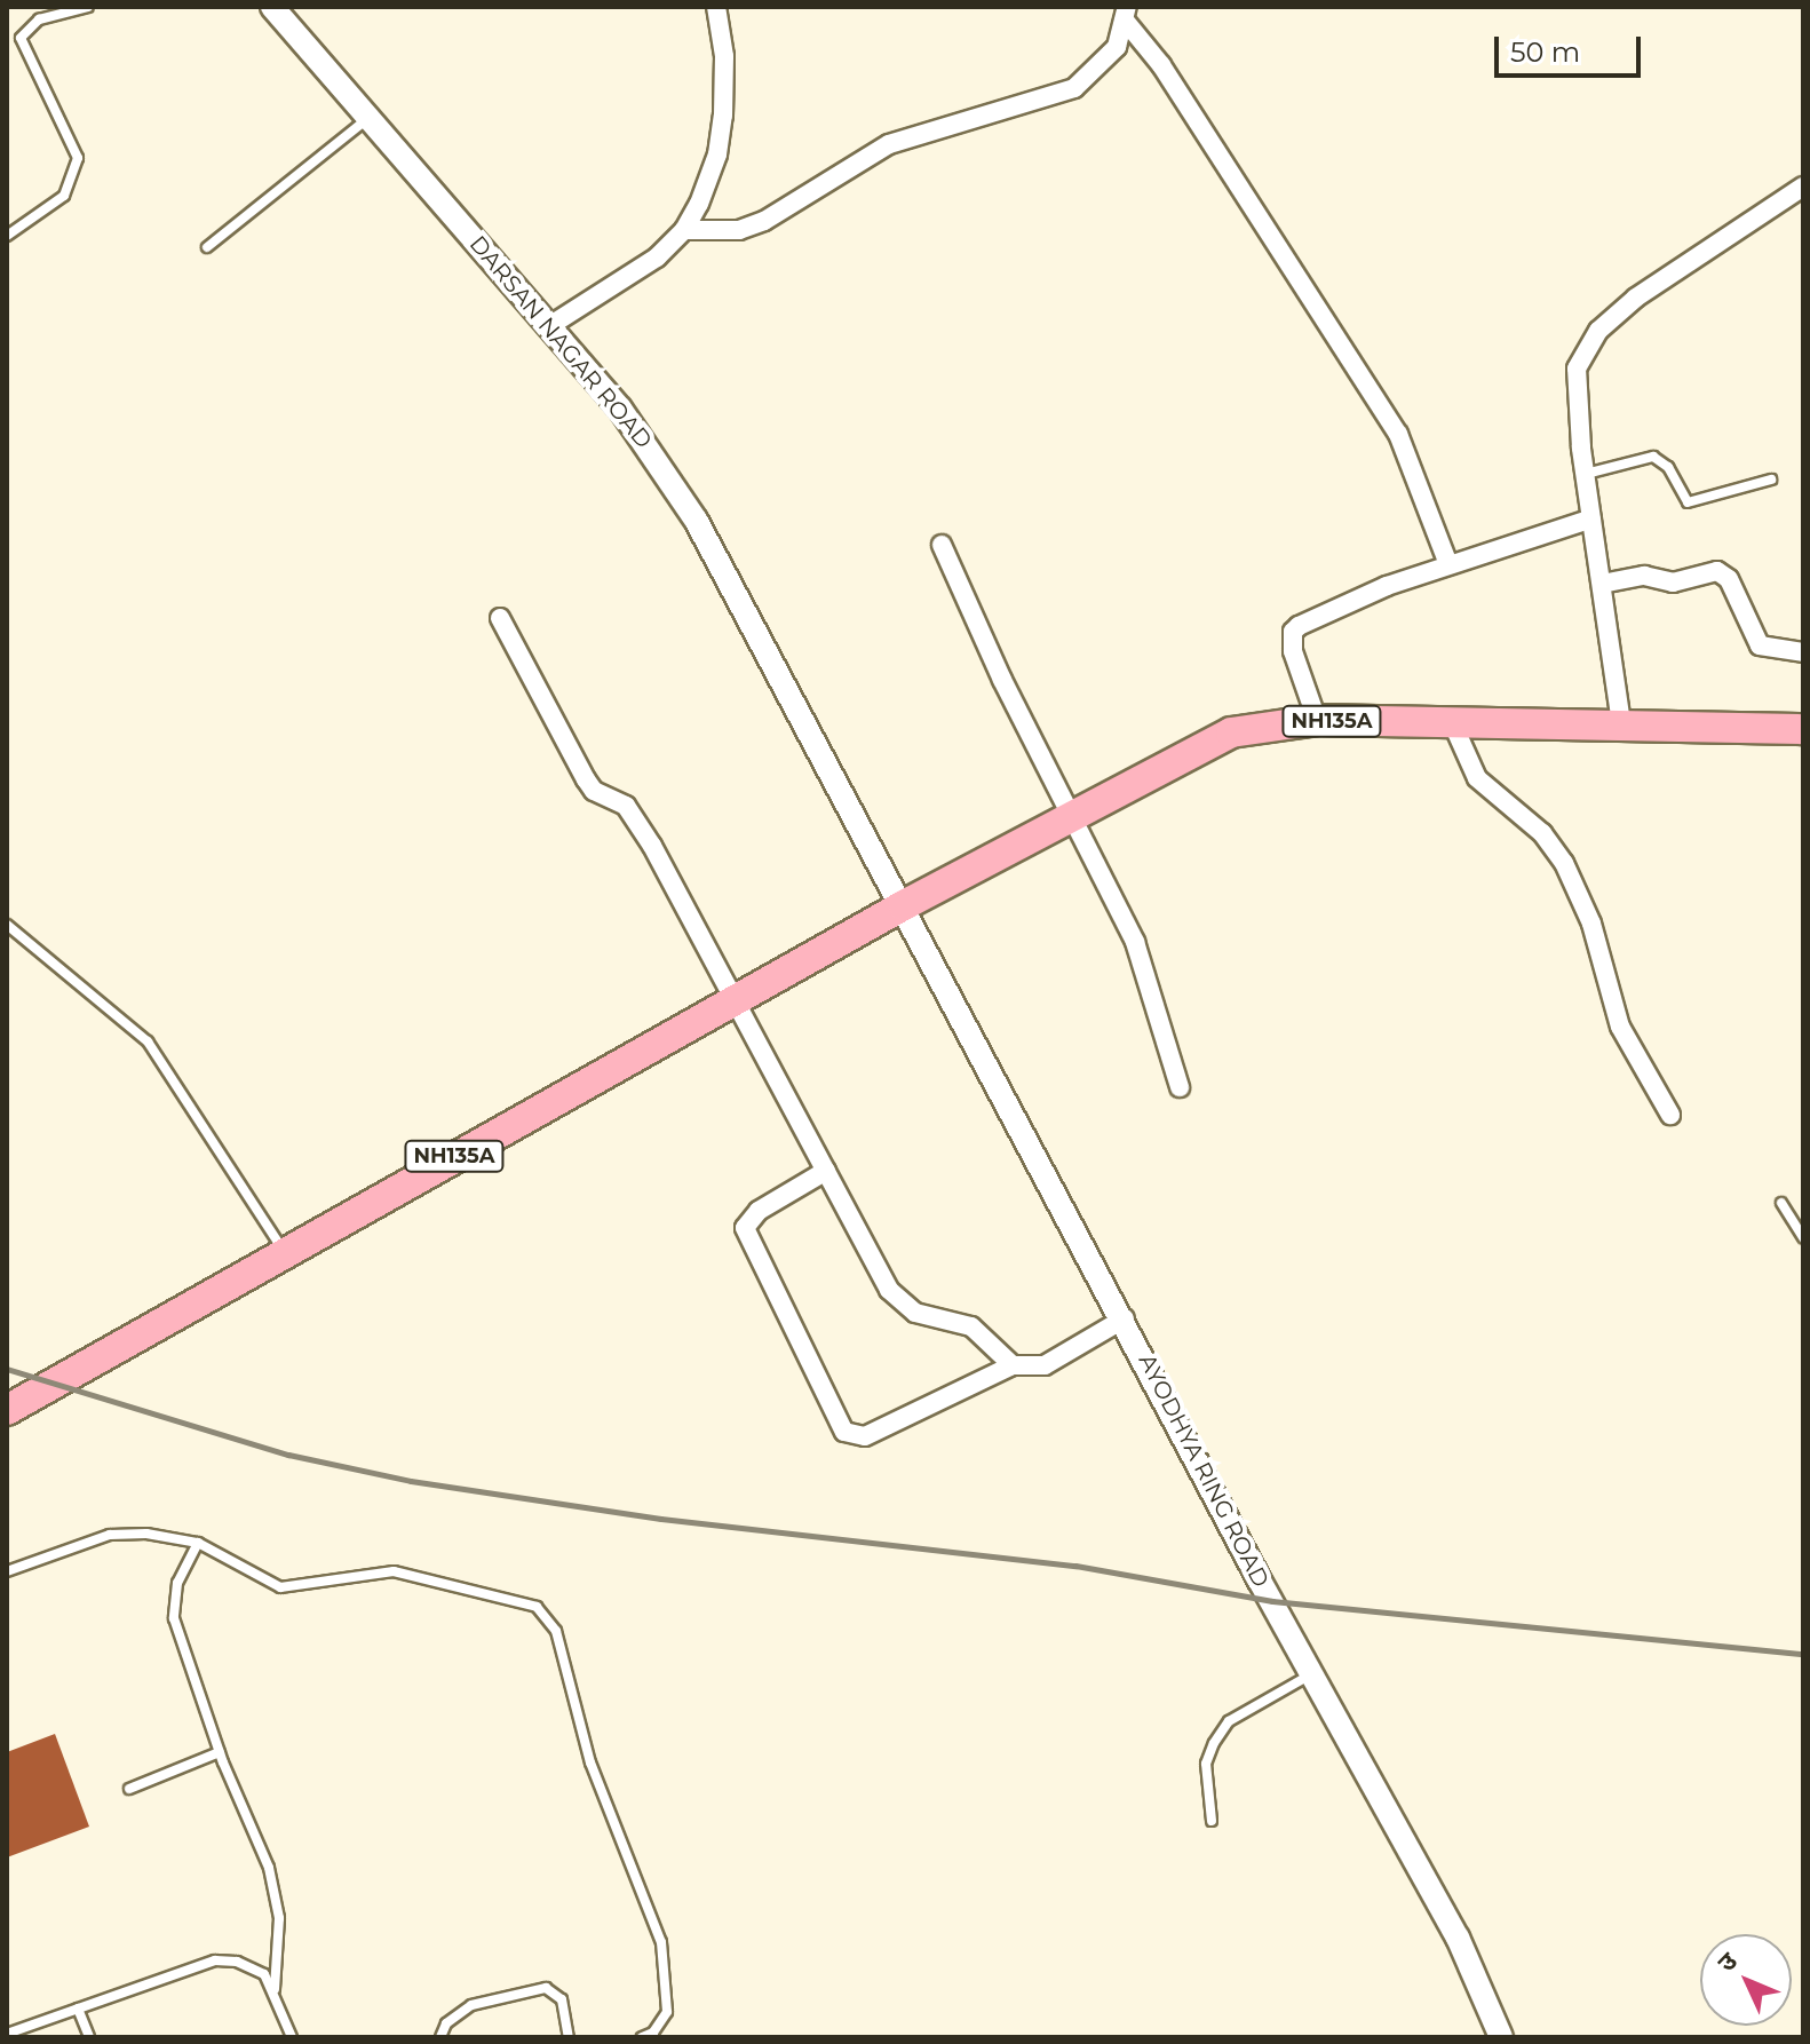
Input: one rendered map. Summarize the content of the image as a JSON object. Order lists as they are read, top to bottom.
{
  "streets": {
    "highway": ["NH135A"],
    "street": ["DARSAN NAGAR ROAD", "AYODHYA RING ROAD"]
  },
  "crossings": [
    ["DARSAN NAGAR ROAD", "NH135A"],
    ["DARSAN NAGAR ROAD", "AYODHYA RING ROAD"],
    ["NH135A", "AYODHYA RING ROAD"]
  ],
  "scale_bar": "50 m",
  "north": "top left"
}
